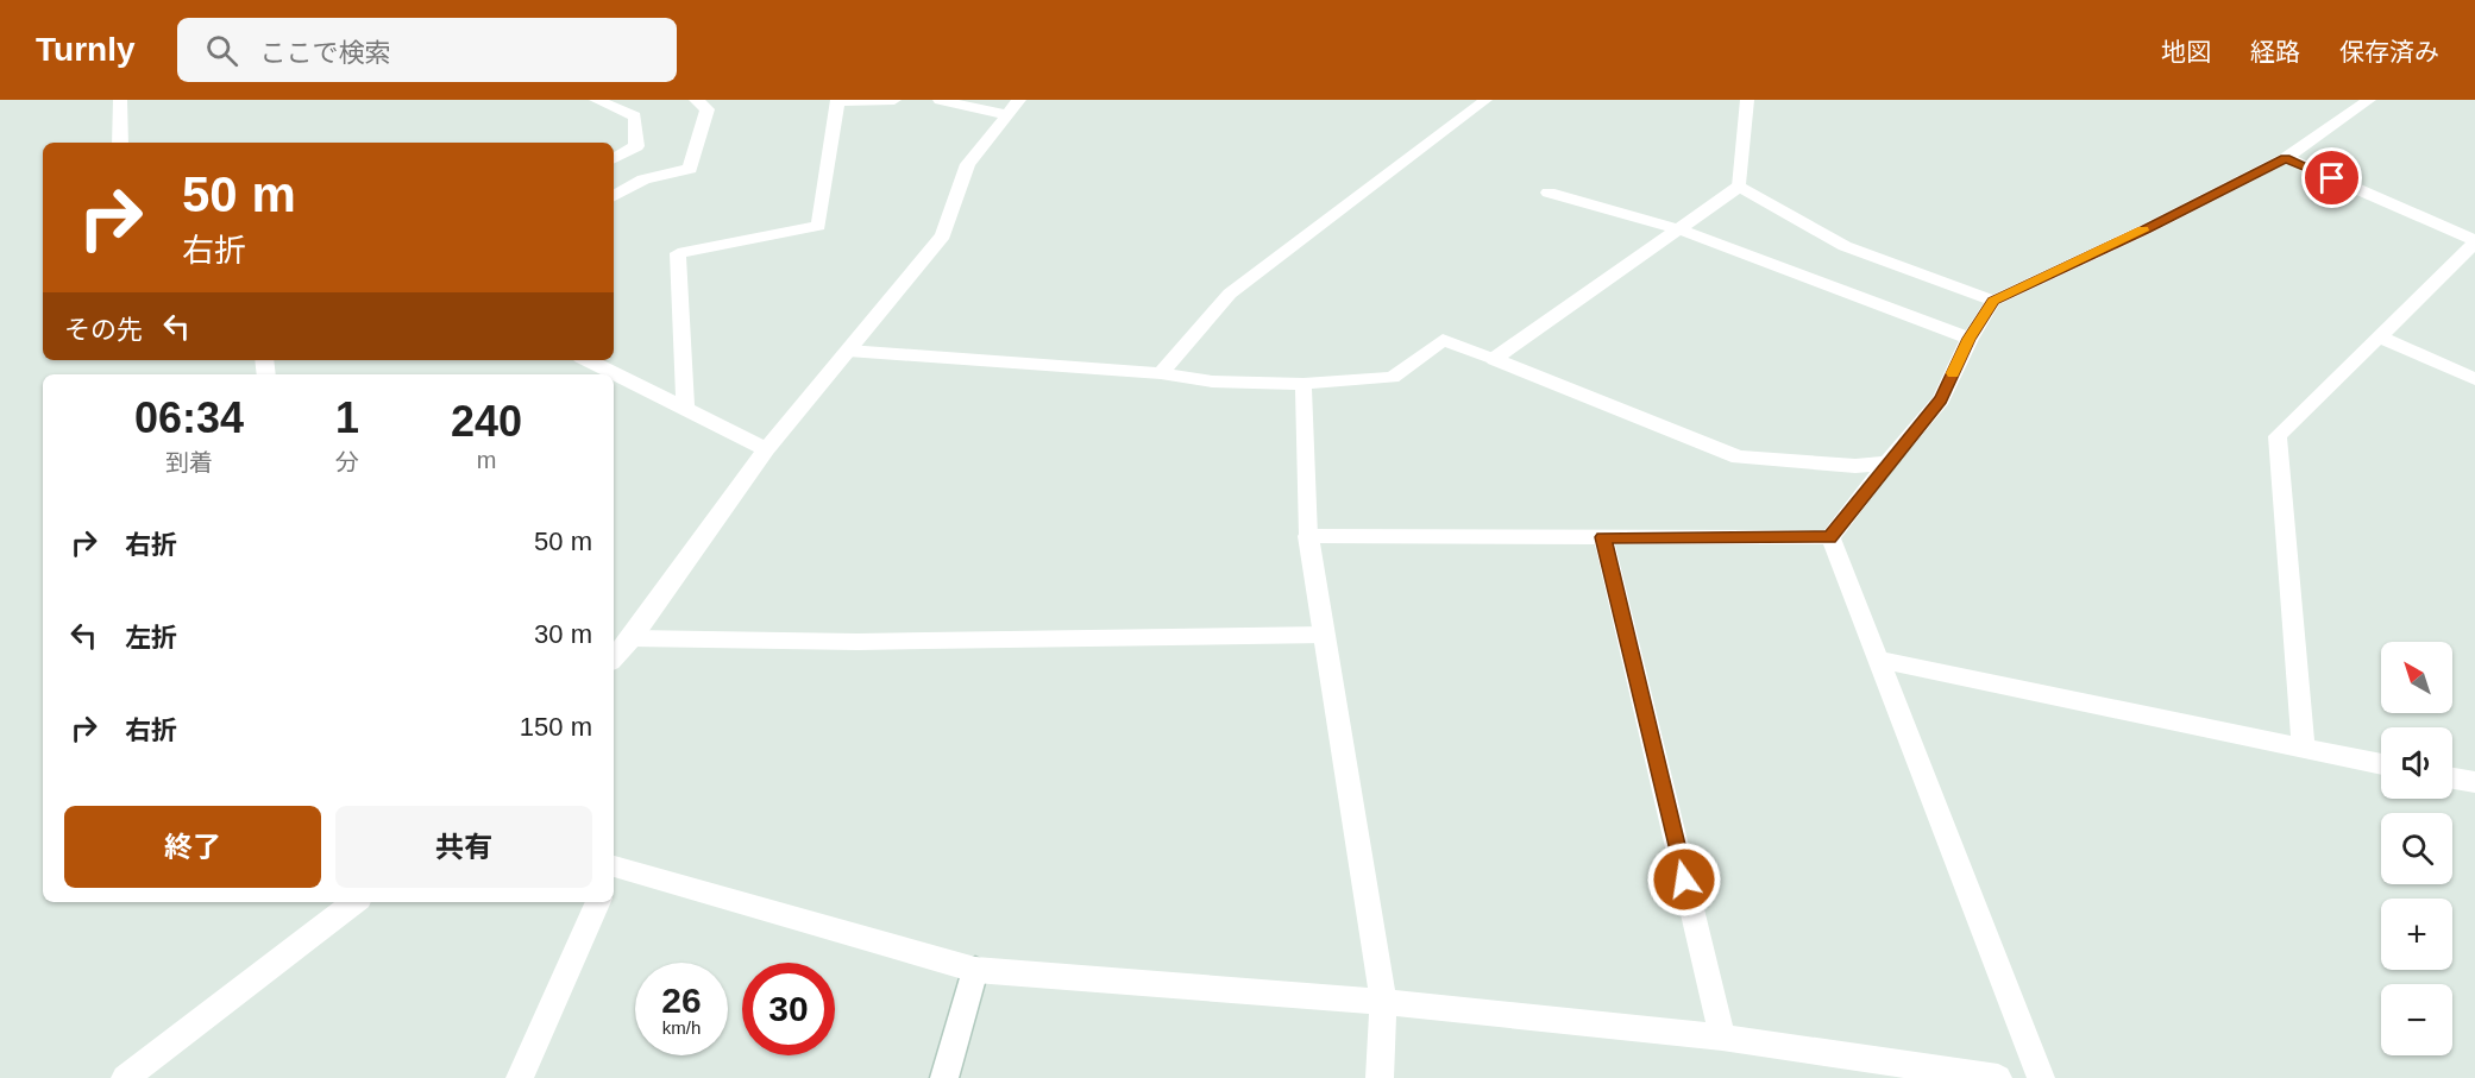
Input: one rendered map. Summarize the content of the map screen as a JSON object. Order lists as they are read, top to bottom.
{
  "north": "top left",
  "page": {
    "header": "Turnly",
    "search": "ここで検索",
    "nav": ["地図", "経路", "保存済み"],
    "turn": ["50 m", "右折"],
    "then": "その先",
    "eta": [
      "06:34",
      "到着",
      "1",
      "分",
      "240",
      "m"
    ],
    "list": [
      {
        "name": "右折",
        "value": "50 m"
      },
      {
        "name": "左折",
        "value": "30 m"
      },
      {
        "name": "右折",
        "value": "150 m"
      }
    ],
    "map_buttons": ["+", "−"],
    "buttons": ["終了", "共有"],
    "speed": "26 km/h",
    "limit": "30"
  }
}
